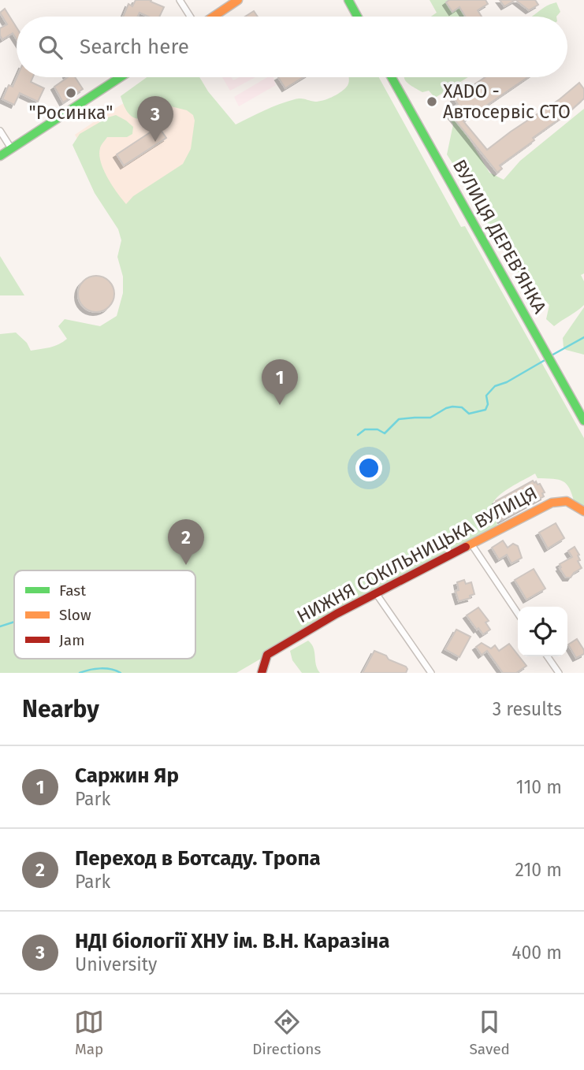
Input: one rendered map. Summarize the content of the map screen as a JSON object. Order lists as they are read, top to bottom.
{
  "streets": {
    "street": ["ВУЛИЦЯ ДЕРЕВ’ЯНКА", "НИЖНЯ СОКІЛЬНИЦЬКА ВУЛИЦЯ"]
  },
  "places": ["\"Росинка\"", "XADO - Автосервіс СТО"],
  "legend": ["Fast", "Slow", "Jam"],
  "page": {
    "search": "Search here",
    "pins": ["3", "1", "2"],
    "heading": ["Nearby", "3 results"],
    "list": [
      {
        "mark": "1",
        "name": "Саржин Яр",
        "note": "Park",
        "value": "110 m"
      },
      {
        "mark": "2",
        "name": "Переход в Ботсаду. Тропа",
        "note": "Park",
        "value": "210 m"
      },
      {
        "mark": "3",
        "name": "НДІ біології ХНУ ім. В.Н. Каразіна",
        "note": "University",
        "value": "400 m"
      }
    ],
    "nav": ["Map", "Directions", "Saved"]
  }
}
